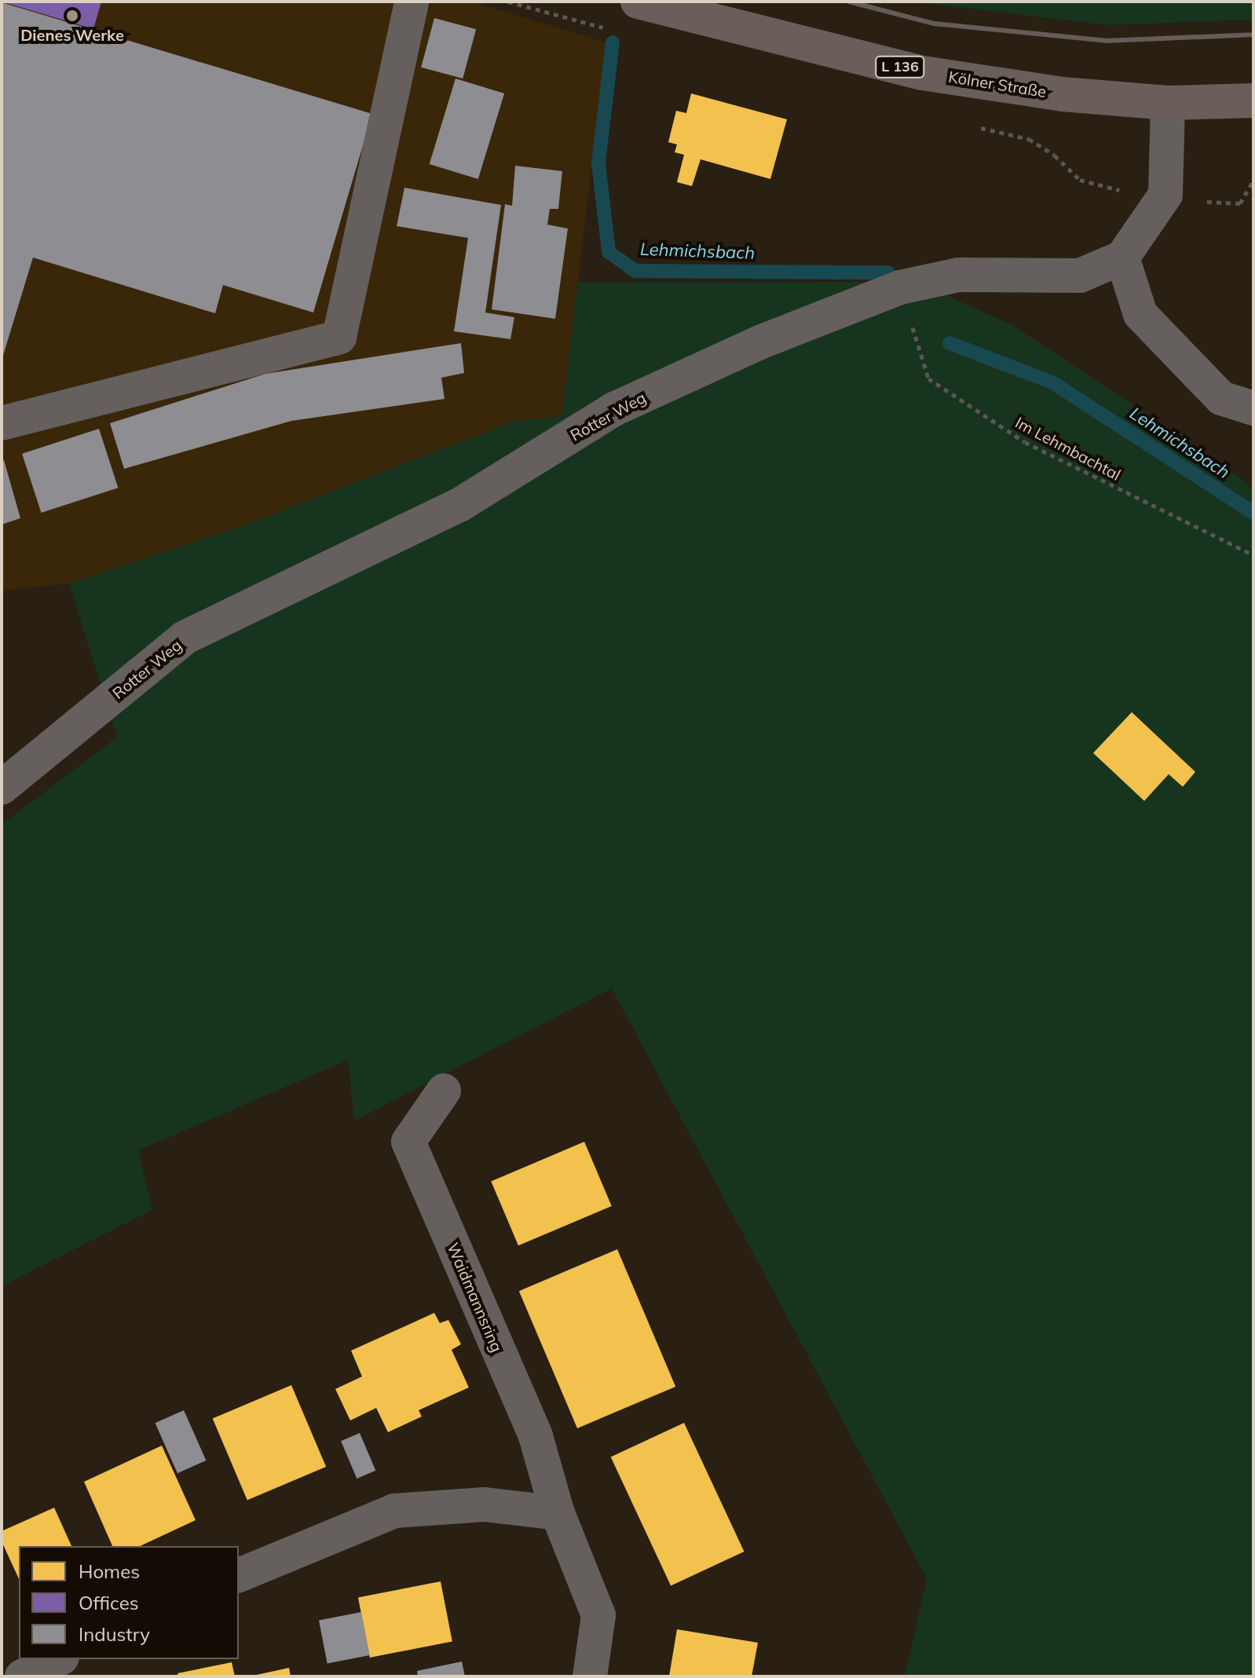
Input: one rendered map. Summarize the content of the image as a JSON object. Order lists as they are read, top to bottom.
{
  "streets": {
    "main road": ["L 136", "Kölner Straße"],
    "street": ["Rotter Weg", "Waidmannsring"],
    "path": ["Im Lehmbachtal"]
  },
  "crossings": [
    ["Rotter Weg", "Im Lehmbachtal"]
  ],
  "water": ["Lehmichsbach"],
  "places": ["Dienes Werke"],
  "legend": ["Homes", "Offices", "Industry"]
}
